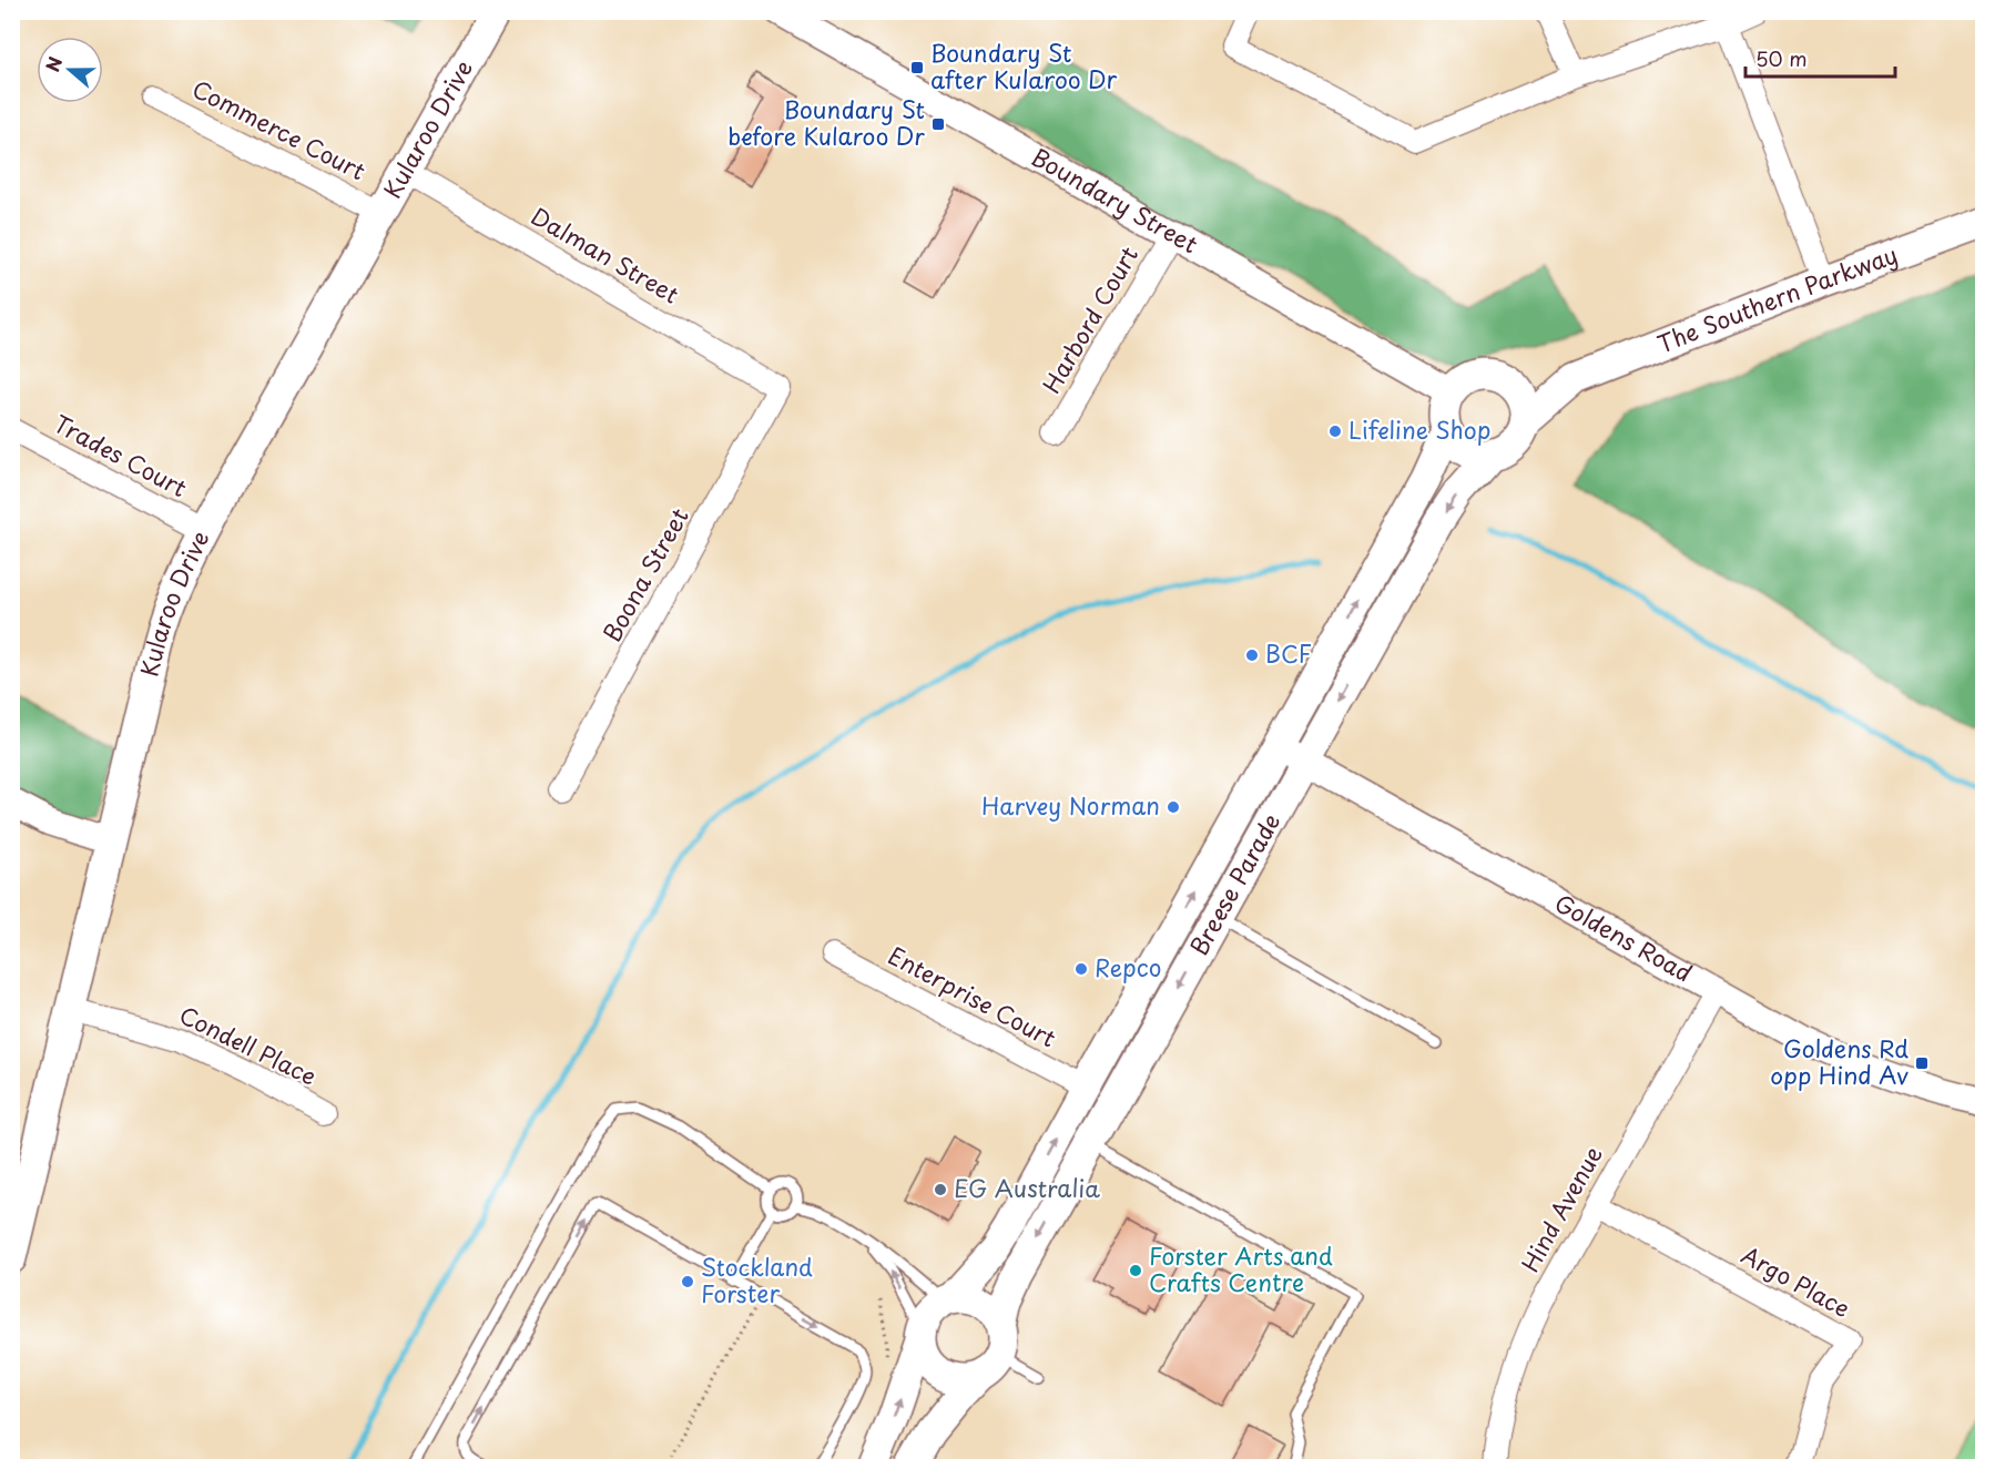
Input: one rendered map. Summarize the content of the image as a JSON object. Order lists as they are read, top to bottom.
{
  "streets": {
    "main road": ["Kularoo Drive", "The Southern Parkway", "Breese Parade"],
    "street": [
      "Commerce Court",
      "Boundary Street",
      "Dalman Street",
      "Harbord Court",
      "Trades Court",
      "Boona Street",
      "Goldens Road",
      "Enterprise Court",
      "Condell Place",
      "Hind Avenue",
      "Argo Place"
    ]
  },
  "crossings": [
    ["Kularoo Drive", "Commerce Court"],
    ["Kularoo Drive", "Dalman Street"],
    ["Kularoo Drive", "Trades Court"],
    ["Kularoo Drive", "Condell Place"],
    ["Boundary Street", "The Southern Parkway"],
    ["Boundary Street", "Harbord Court"],
    ["Boundary Street", "Breese Parade"],
    ["Dalman Street", "Boona Street"],
    ["The Southern Parkway", "Breese Parade"],
    ["Breese Parade", "Goldens Road"],
    ["Breese Parade", "Enterprise Court"],
    ["Goldens Road", "Hind Avenue"],
    ["Hind Avenue", "Argo Place"]
  ],
  "places": {
    "transit": ["Boundary St after Kularoo Dr", "Boundary St before Kularoo Dr", "Goldens Rd opp Hind Av"],
    "other": [
      "Lifeline Shop",
      "BCF",
      "Harvey Norman",
      "Repco",
      "EG Australia",
      "Forster Arts and Crafts Centre",
      "Stockland Forster"
    ]
  },
  "scale_bar": "50 m",
  "north": "left"
}
